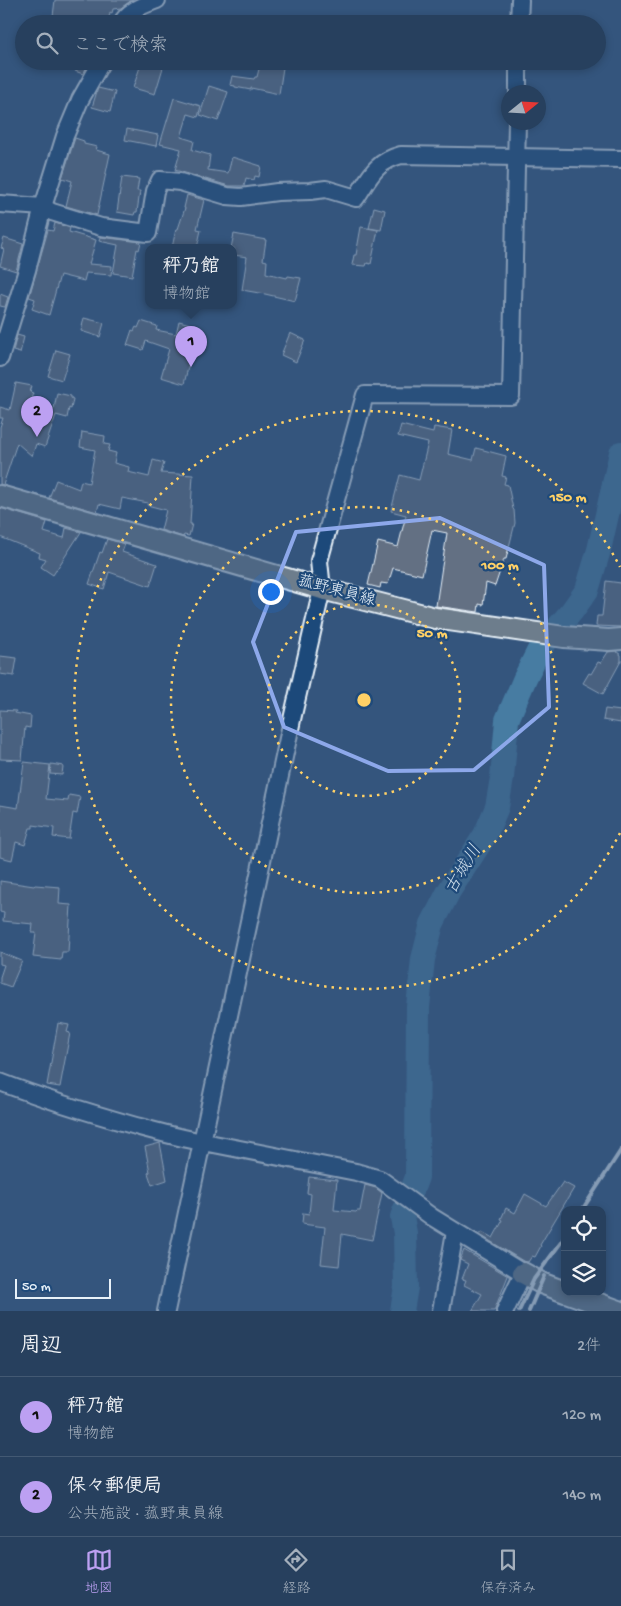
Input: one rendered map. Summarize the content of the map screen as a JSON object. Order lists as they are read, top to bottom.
{
  "streets": {
    "main road": ["菰野東員線"]
  },
  "water": ["古城川"],
  "scale_bar": "50 m",
  "north": "right",
  "page": {
    "search": "ここで検索",
    "popup": ["秤乃館", "博物館"],
    "pins": ["1", "2"],
    "scale": "50 m",
    "heading": ["周辺", "2件"],
    "list": [
      {
        "mark": "1",
        "name": "秤乃館",
        "note": "博物館",
        "value": "120 m"
      },
      {
        "mark": "2",
        "name": "保々郵便局",
        "note": "公共施設 · 菰野東員線",
        "value": "140 m"
      }
    ],
    "nav": ["地図", "経路", "保存済み"]
  },
  "rings": ["150 m", "100 m", "50 m"]
}
